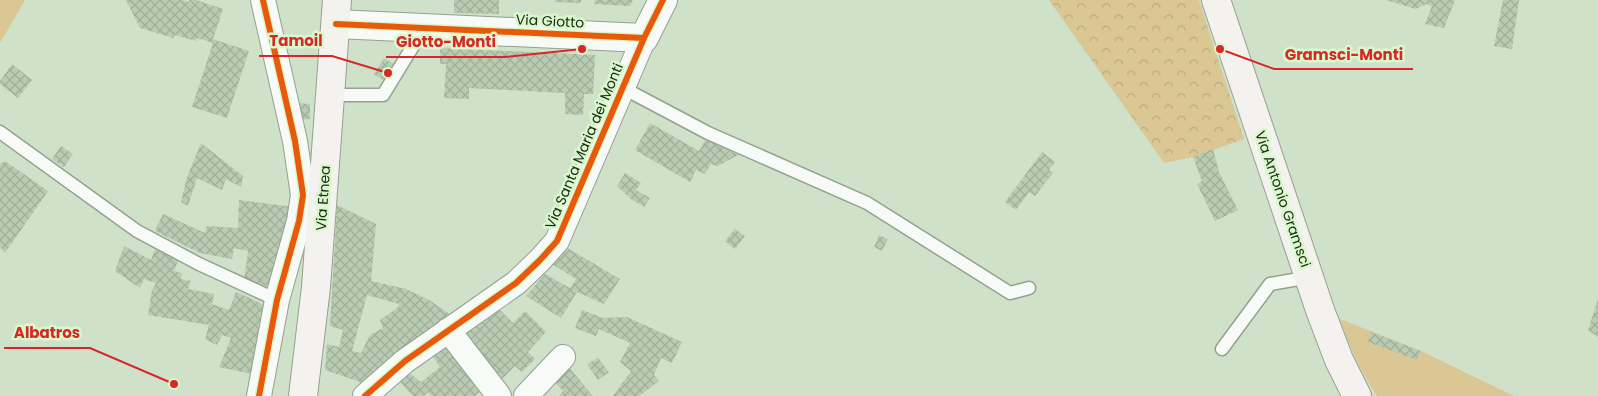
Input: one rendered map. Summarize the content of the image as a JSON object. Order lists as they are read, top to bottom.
{
  "streets": {
    "main road": ["Via Etnea", "Via Antonio Gramsci"],
    "street": ["Via Giotto", "Via Santa Maria dei Monti"]
  },
  "crossings": [
    ["Via Giotto", "Via Santa Maria dei Monti"],
    ["Via Giotto", "Via Etnea"]
  ],
  "places": [
    "Giotto-Monti",
    "Gramsci-Monti",
    "Tamoil",
    "Albatros"
  ]
}
